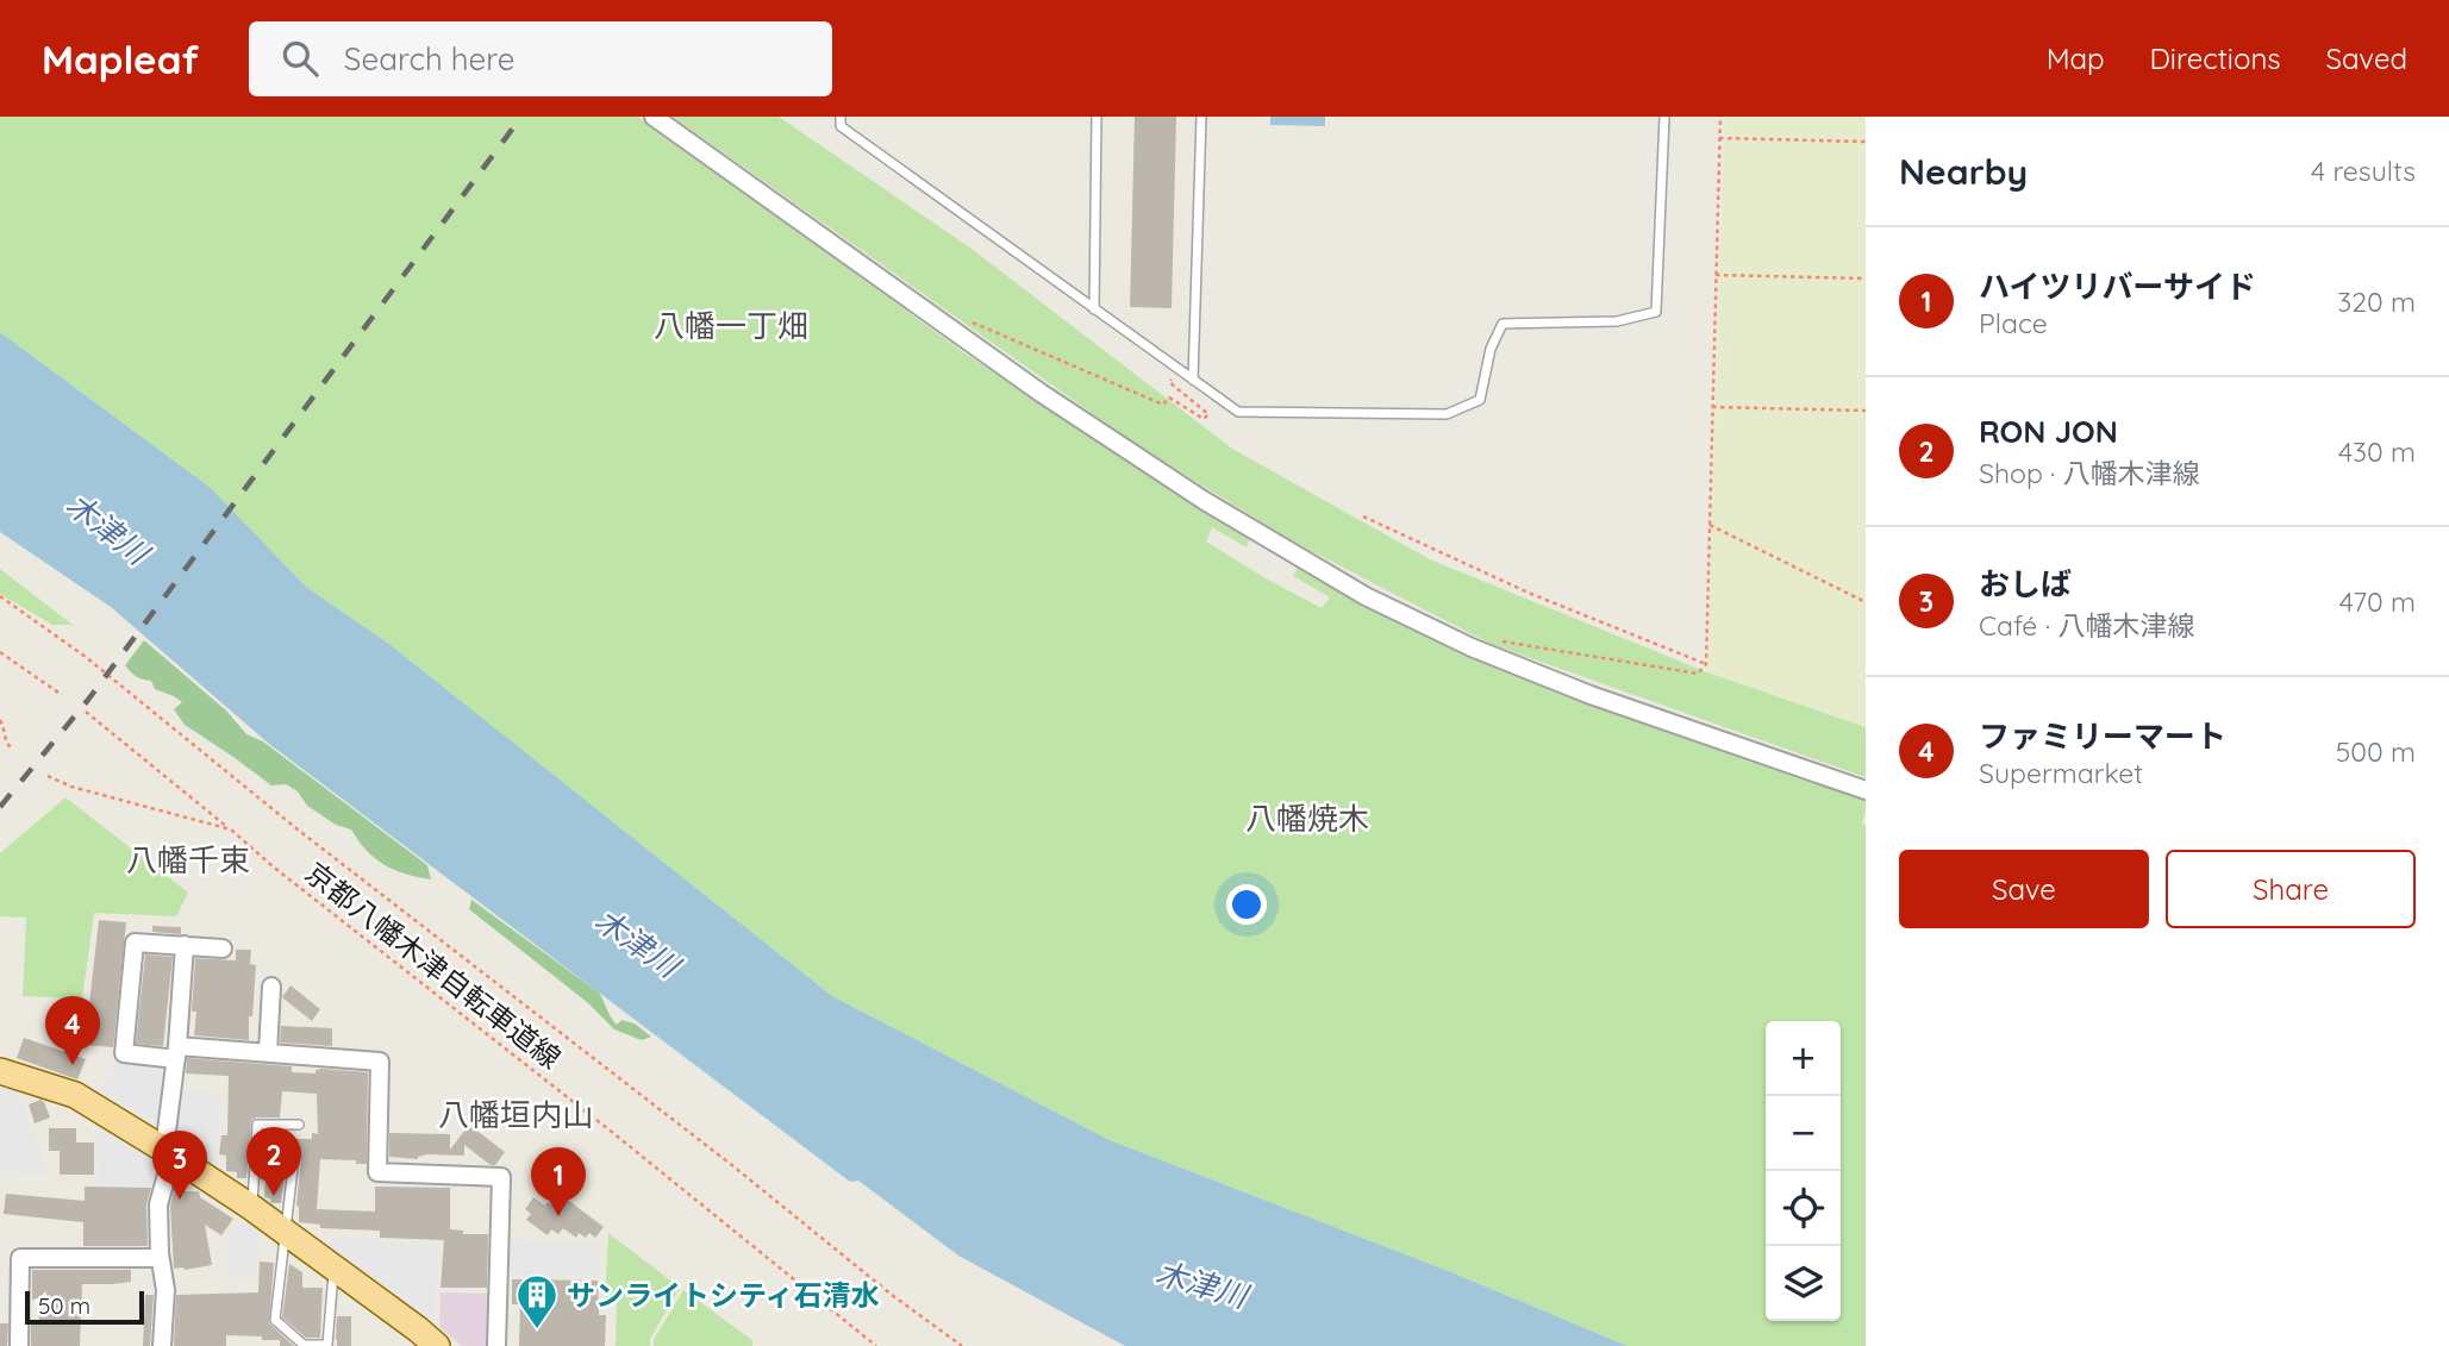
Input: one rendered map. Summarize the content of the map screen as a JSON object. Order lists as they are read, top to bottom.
{
  "streets": {
    "path": ["京都八幡木津自転車道線"]
  },
  "districts": [
    "八幡一丁畑",
    "八幡焼木",
    "八幡千束",
    "八幡垣内山"
  ],
  "water": ["木津川"],
  "places": {
    "building": ["サンライトシティ石清水"]
  },
  "scale_bar": "50 m",
  "page": {
    "header": "Mapleaf",
    "search": "Search here",
    "nav": ["Map", "Directions", "Saved"],
    "heading": ["Nearby", "4 results"],
    "list": [
      {
        "mark": "1",
        "name": "ハイツリバーサイド",
        "note": "Place",
        "value": "320 m"
      },
      {
        "mark": "2",
        "name": "RON JON",
        "note": "Shop · 八幡木津線",
        "value": "430 m"
      },
      {
        "mark": "3",
        "name": "おしば",
        "note": "Café · 八幡木津線",
        "value": "470 m"
      },
      {
        "mark": "4",
        "name": "ファミリーマート",
        "note": "Supermarket",
        "value": "500 m"
      }
    ],
    "buttons": ["Save", "Share"],
    "pins": [
      "4",
      "2",
      "3",
      "1"
    ],
    "map_buttons": ["+", "−"],
    "scale": "50 m"
  }
}
